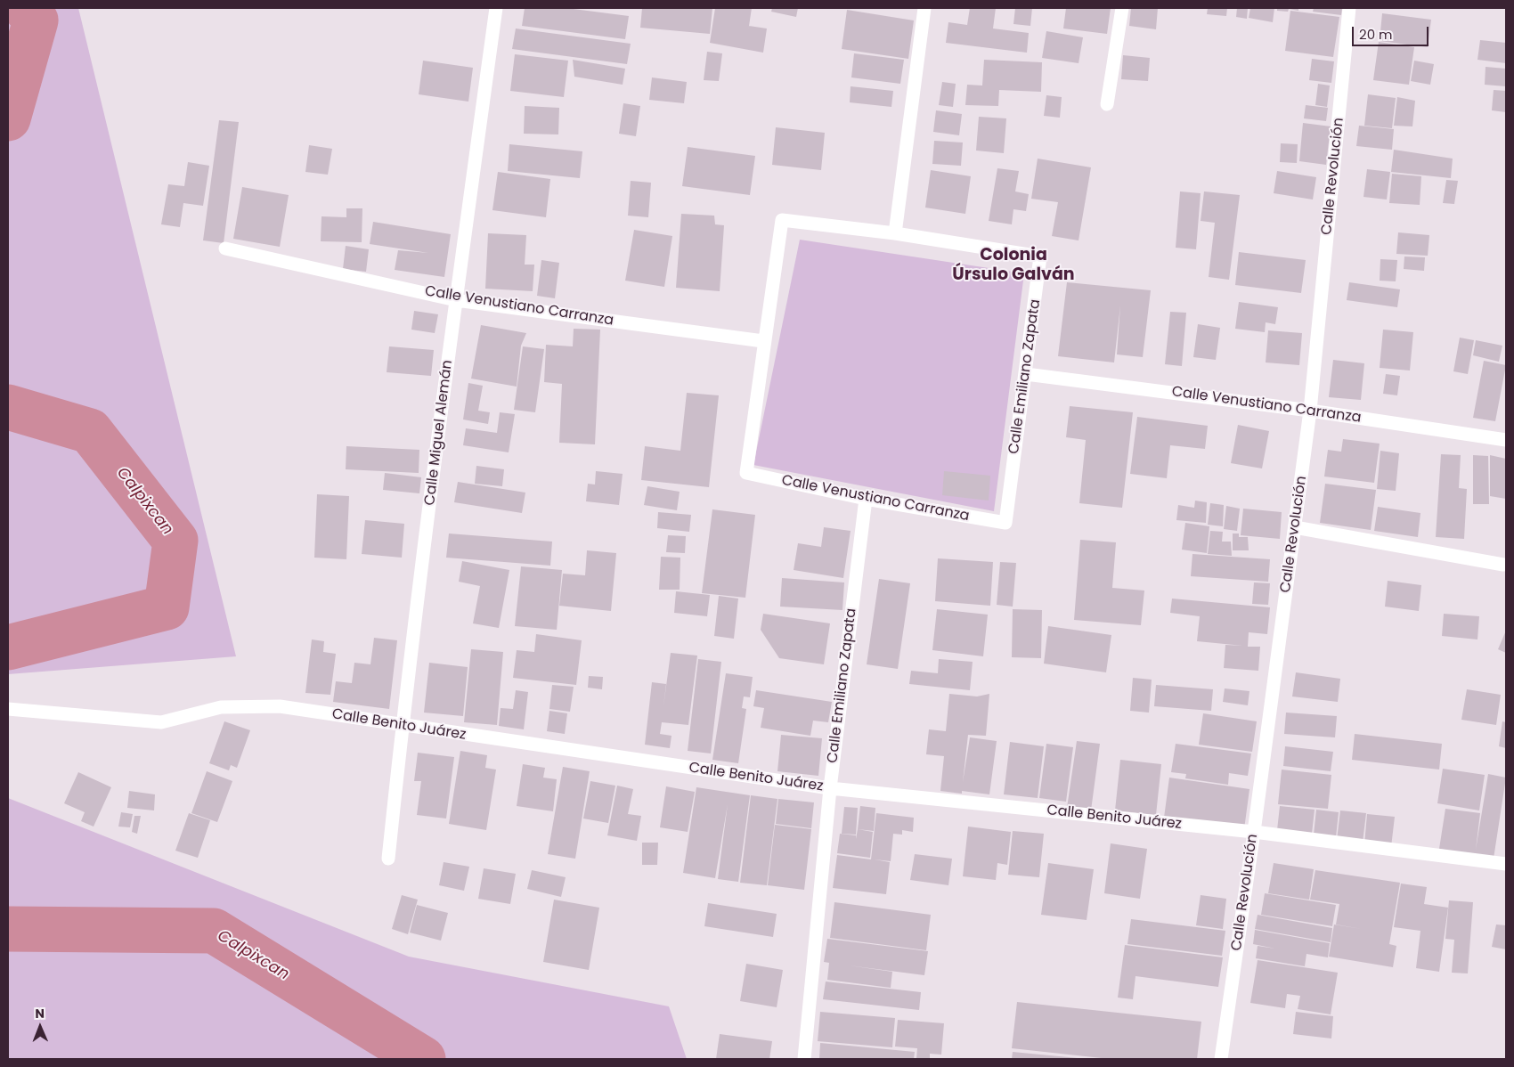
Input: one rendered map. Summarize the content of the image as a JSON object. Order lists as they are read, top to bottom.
{
  "streets": {
    "street": [
      "Calle Revolución",
      "Calle Venustiano Carranza",
      "Calle Emiliano Zapata",
      "Calle Miguel Alemán",
      "Calle Benito Juárez"
    ]
  },
  "crossings": [
    ["Calle Revolución", "Calle Venustiano Carranza"],
    ["Calle Revolución", "Calle Benito Juárez"],
    ["Calle Venustiano Carranza", "Calle Emiliano Zapata"],
    ["Calle Venustiano Carranza", "Calle Miguel Alemán"],
    ["Calle Emiliano Zapata", "Calle Benito Juárez"],
    ["Calle Miguel Alemán", "Calle Benito Juárez"]
  ],
  "districts": ["Colonia Úrsulo Galván"],
  "water": ["Calpixcan"],
  "scale_bar": "20 m",
  "north": "top"
}
